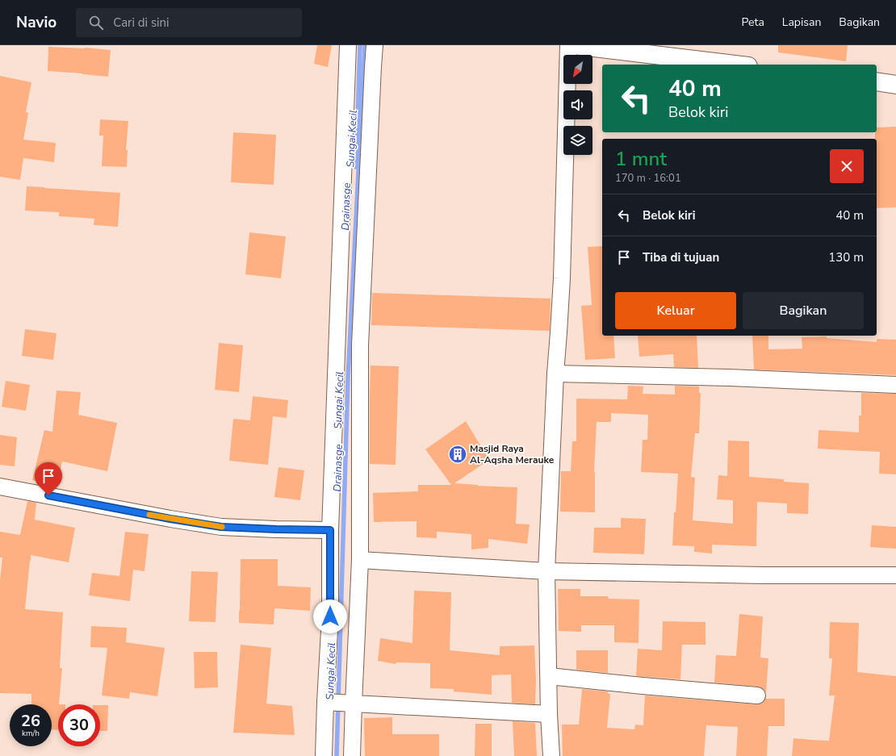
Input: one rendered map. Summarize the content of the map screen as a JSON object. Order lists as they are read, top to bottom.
{
  "water": ["Sungai Kecil", "Drainasge"],
  "places": {
    "building": ["Masjid Raya Al-Aqsha Merauke"]
  },
  "north": "bottom left",
  "page": {
    "header": "Navio",
    "search": "Cari di sini",
    "nav": ["Peta", "Lapisan", "Bagikan"],
    "turn": ["40 m", "Belok kiri"],
    "heading": ["1 mnt", "170 m · 16:01"],
    "list": [
      {
        "name": "Belok kiri",
        "value": "40 m"
      },
      {
        "name": "Tiba di tujuan",
        "value": "130 m"
      }
    ],
    "buttons": ["Keluar", "Bagikan"],
    "speed": "26 km/h",
    "limit": "30"
  }
}
